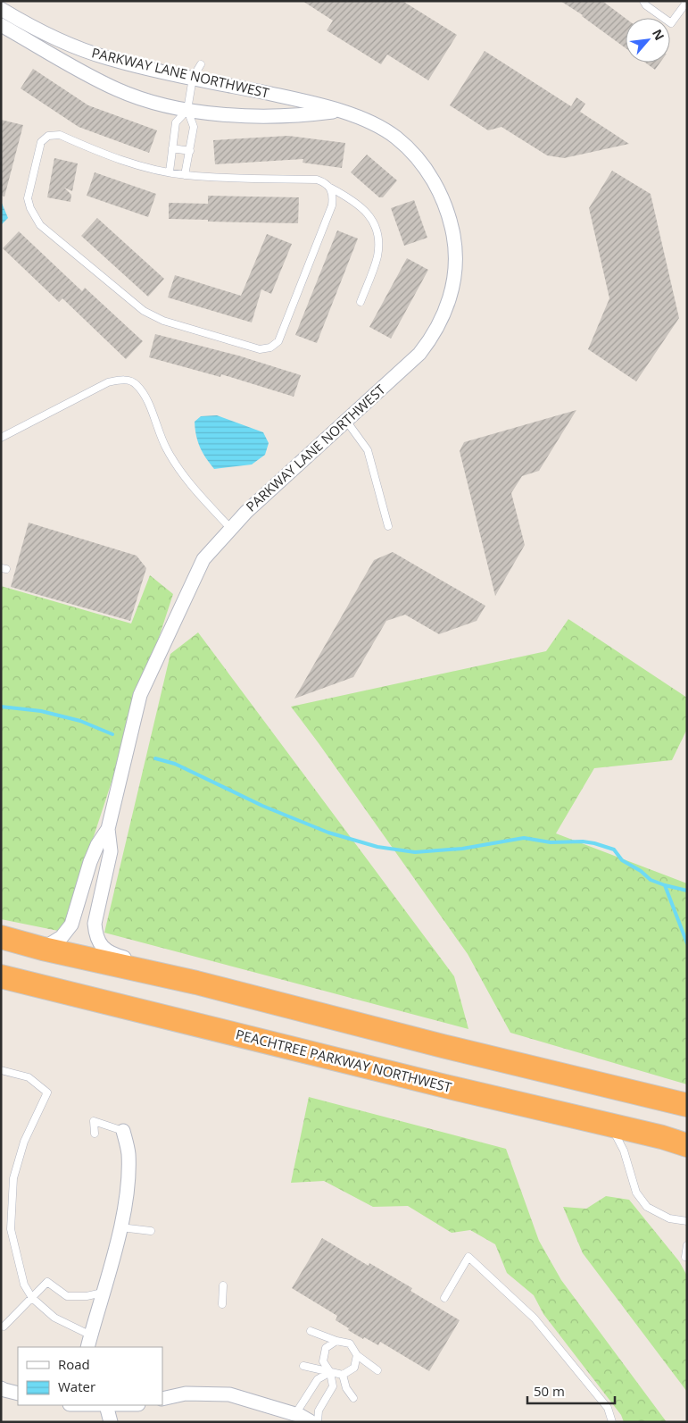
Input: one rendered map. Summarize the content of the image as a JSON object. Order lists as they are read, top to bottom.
{
  "streets": {
    "highway": ["PEACHTREE PARKWAY NORTHWEST"],
    "street": ["PARKWAY LANE NORTHWEST"]
  },
  "legend": ["Road", "Water"],
  "scale_bar": "50 m",
  "north": "top right"
}
